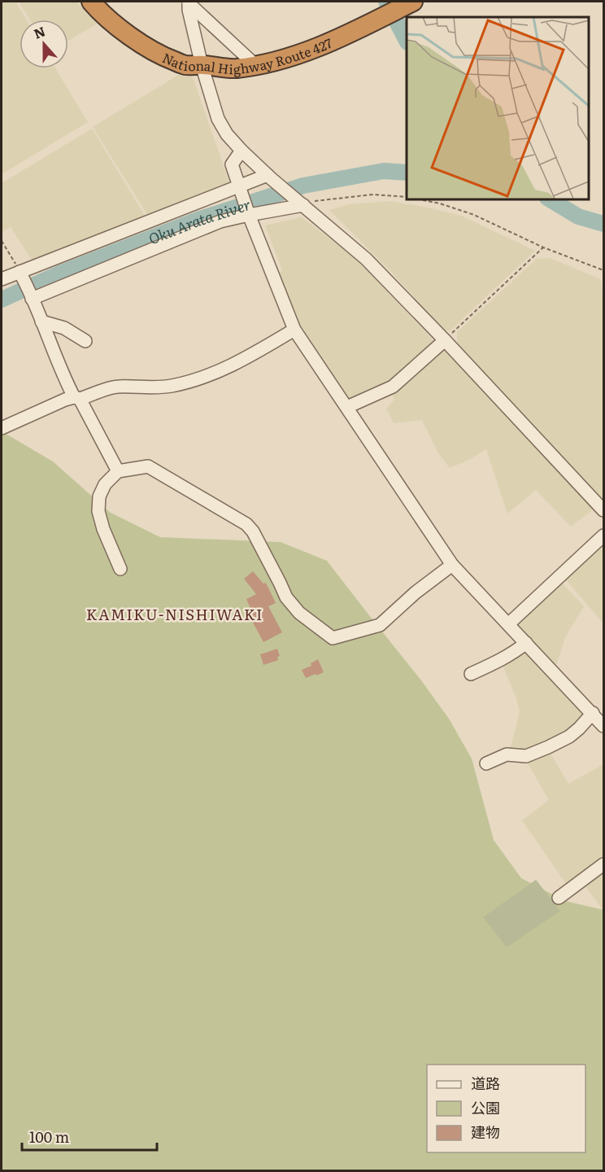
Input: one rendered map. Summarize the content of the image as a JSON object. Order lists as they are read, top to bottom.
{
  "streets": {
    "highway": ["National Highway Route 427"]
  },
  "districts": ["KAMIKU-NISHIWAKI"],
  "water": ["Oku Arata River"],
  "legend": ["道路", "公園", "建物"],
  "scale_bar": "100 m",
  "north": "top"
}
